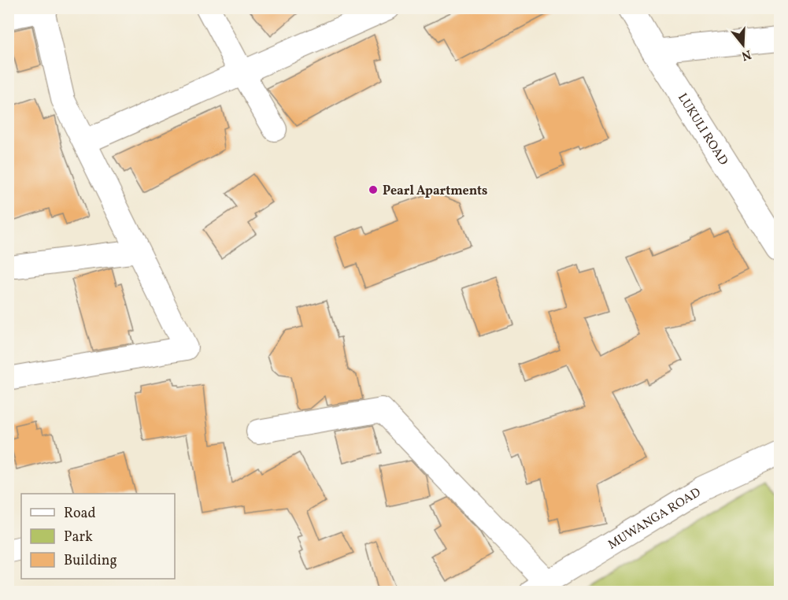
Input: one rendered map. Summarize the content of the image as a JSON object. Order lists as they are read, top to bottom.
{
  "streets": {
    "street": ["LUKULI ROAD", "MUWANGA ROAD"]
  },
  "places": ["Pearl Apartments"],
  "legend": ["Road", "Park", "Building"],
  "north": "bottom"
}
